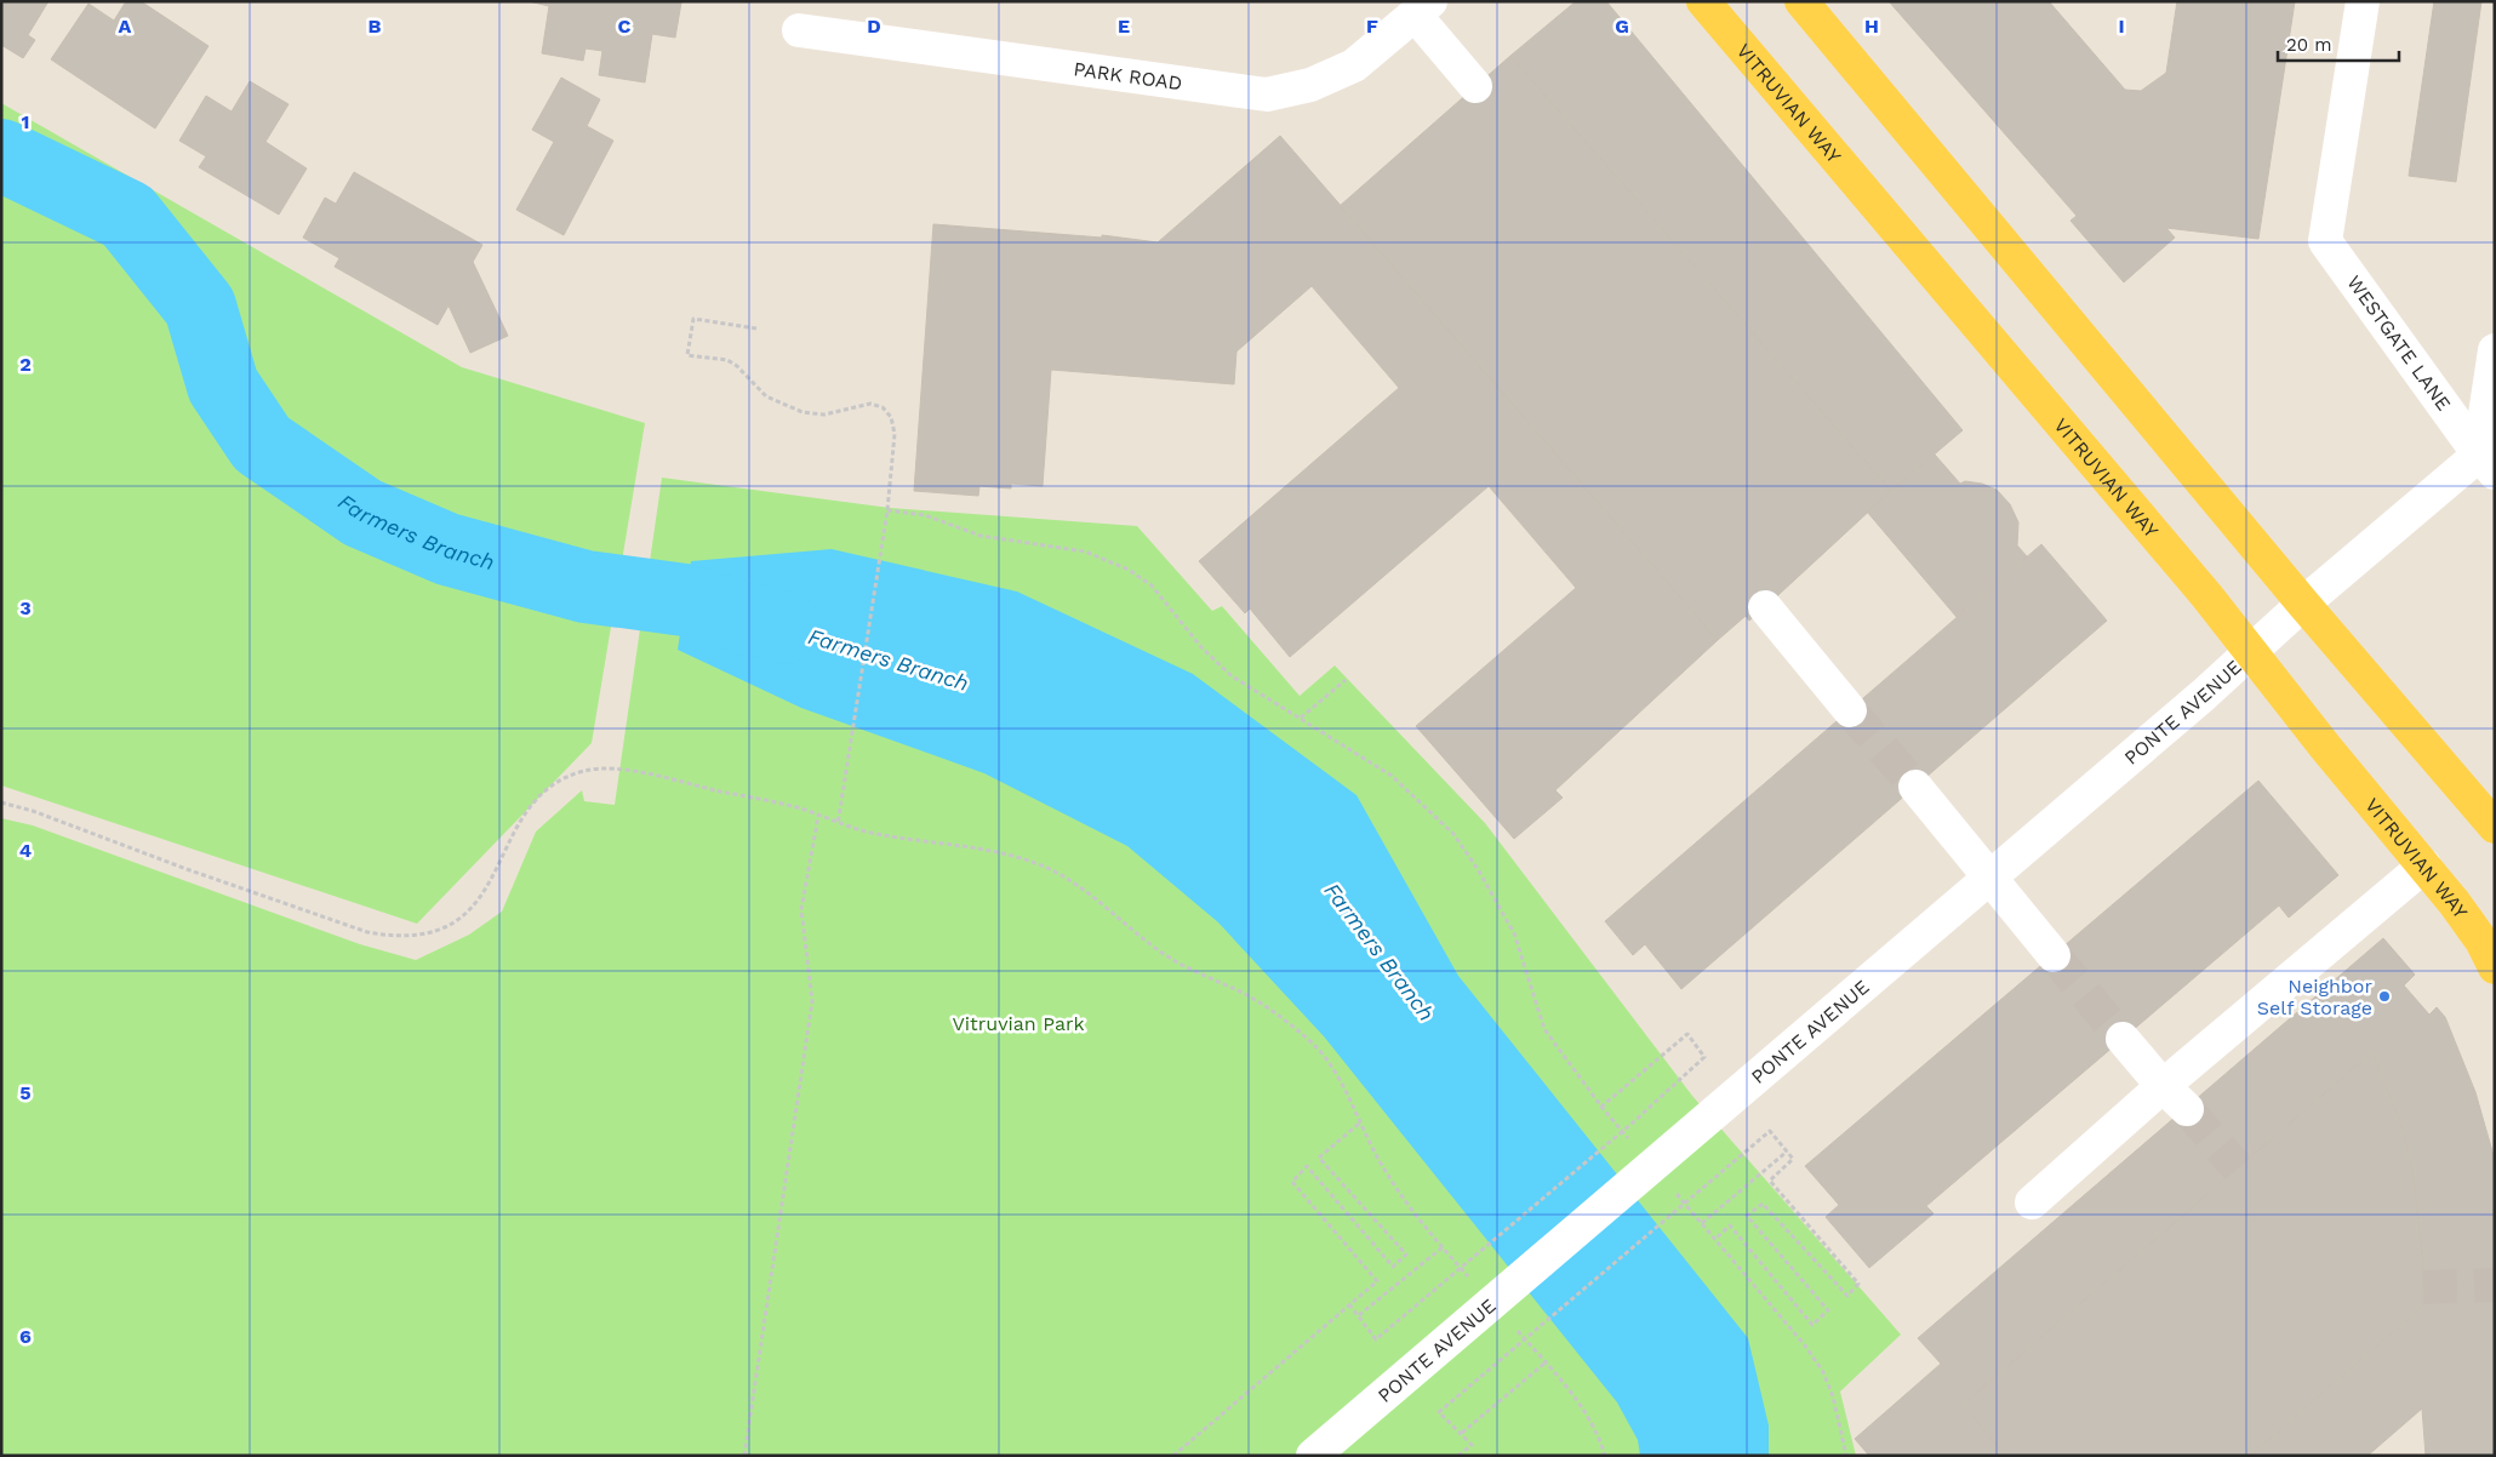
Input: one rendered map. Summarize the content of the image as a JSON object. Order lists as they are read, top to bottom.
{
  "streets": {
    "main road": ["VITRUVIAN WAY"],
    "street": ["PARK ROAD", "WESTGATE LANE", "PONTE AVENUE"]
  },
  "crossings": [
    ["VITRUVIAN WAY", "PONTE AVENUE"]
  ],
  "water": ["Farmers Branch"],
  "parks": ["Vitruvian Park"],
  "places": ["Neighbor Self Storage"],
  "scale_bar": "20 m",
  "grid": {
    "columns": [
      "A",
      "B",
      "C",
      "D",
      "E",
      "F",
      "G",
      "H",
      "I"
    ],
    "rows": [
      "1",
      "2",
      "3",
      "4",
      "5",
      "6"
    ]
  }
}
